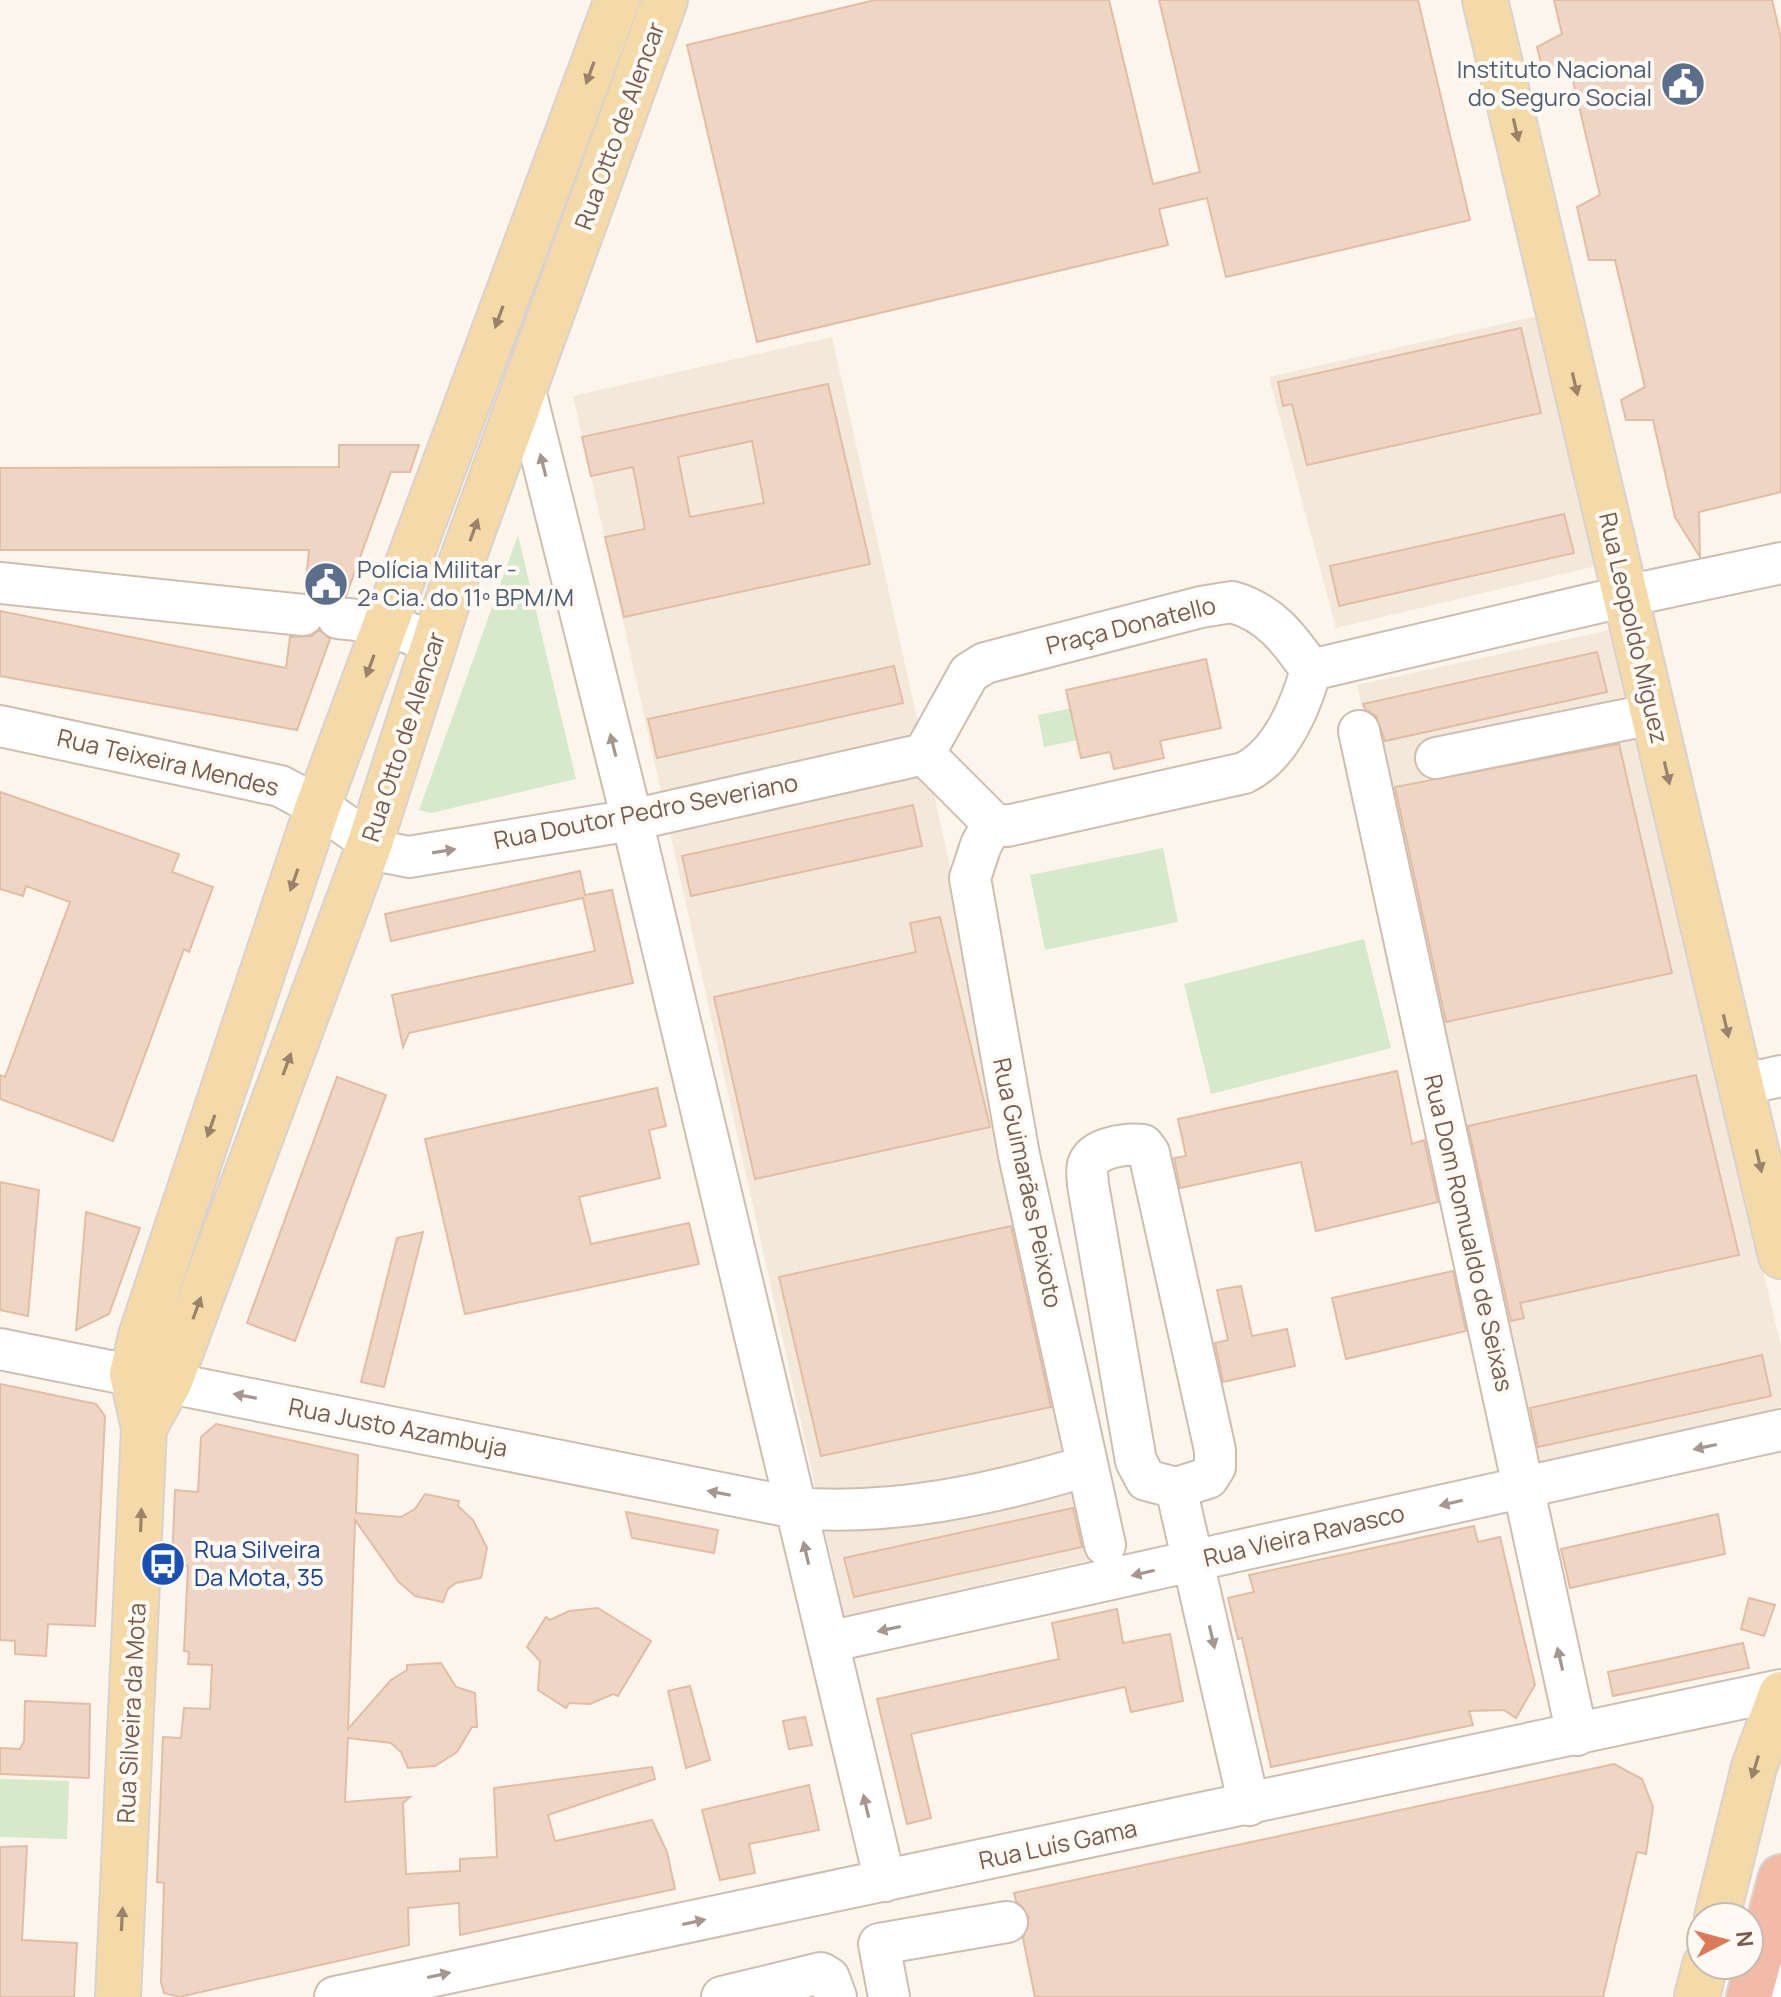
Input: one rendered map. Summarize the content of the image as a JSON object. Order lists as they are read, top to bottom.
{
  "streets": {
    "main road": ["Rua Otto de Alencar", "Rua Leopoldo Miguez", "Rua Silveira da Mota"],
    "street": [
      "Praça Donatello",
      "Rua Teixeira Mendes",
      "Rua Doutor Pedro Severiano",
      "Rua Guimarães Peixoto",
      "Rua Dom Romualdo de Seixas",
      "Rua Justo Azambuja",
      "Rua Vieira Ravasco",
      "Rua Luís Gama"
    ]
  },
  "crossings": [
    ["Rua Otto de Alencar", "Rua Teixeira Mendes"],
    ["Rua Otto de Alencar", "Rua Doutor Pedro Severiano"],
    ["Rua Otto de Alencar", "Rua Justo Azambuja"],
    ["Rua Otto de Alencar", "Rua Silveira da Mota"],
    ["Praça Donatello", "Rua Doutor Pedro Severiano"],
    ["Rua Teixeira Mendes", "Rua Doutor Pedro Severiano"],
    ["Rua Guimarães Peixoto", "Rua Justo Azambuja"],
    ["Rua Dom Romualdo de Seixas", "Rua Vieira Ravasco"],
    ["Rua Dom Romualdo de Seixas", "Rua Luís Gama"],
    ["Rua Justo Azambuja", "Rua Silveira da Mota"]
  ],
  "one_way": [
    "Rua Leopoldo Miguez",
    "Rua Doutor Pedro Severiano",
    "Rua Justo Azambuja",
    "Rua Vieira Ravasco",
    "Rua Silveira da Mota",
    "Rua Luís Gama"
  ],
  "places": {
    "public building": ["Instituto Nacional do Seguro Social", "Polícia Militar - 2ª Cia. do 11º BPM/M"],
    "bus stop": ["Rua Silveira Da Mota, 35"]
  },
  "north": "right"
}
